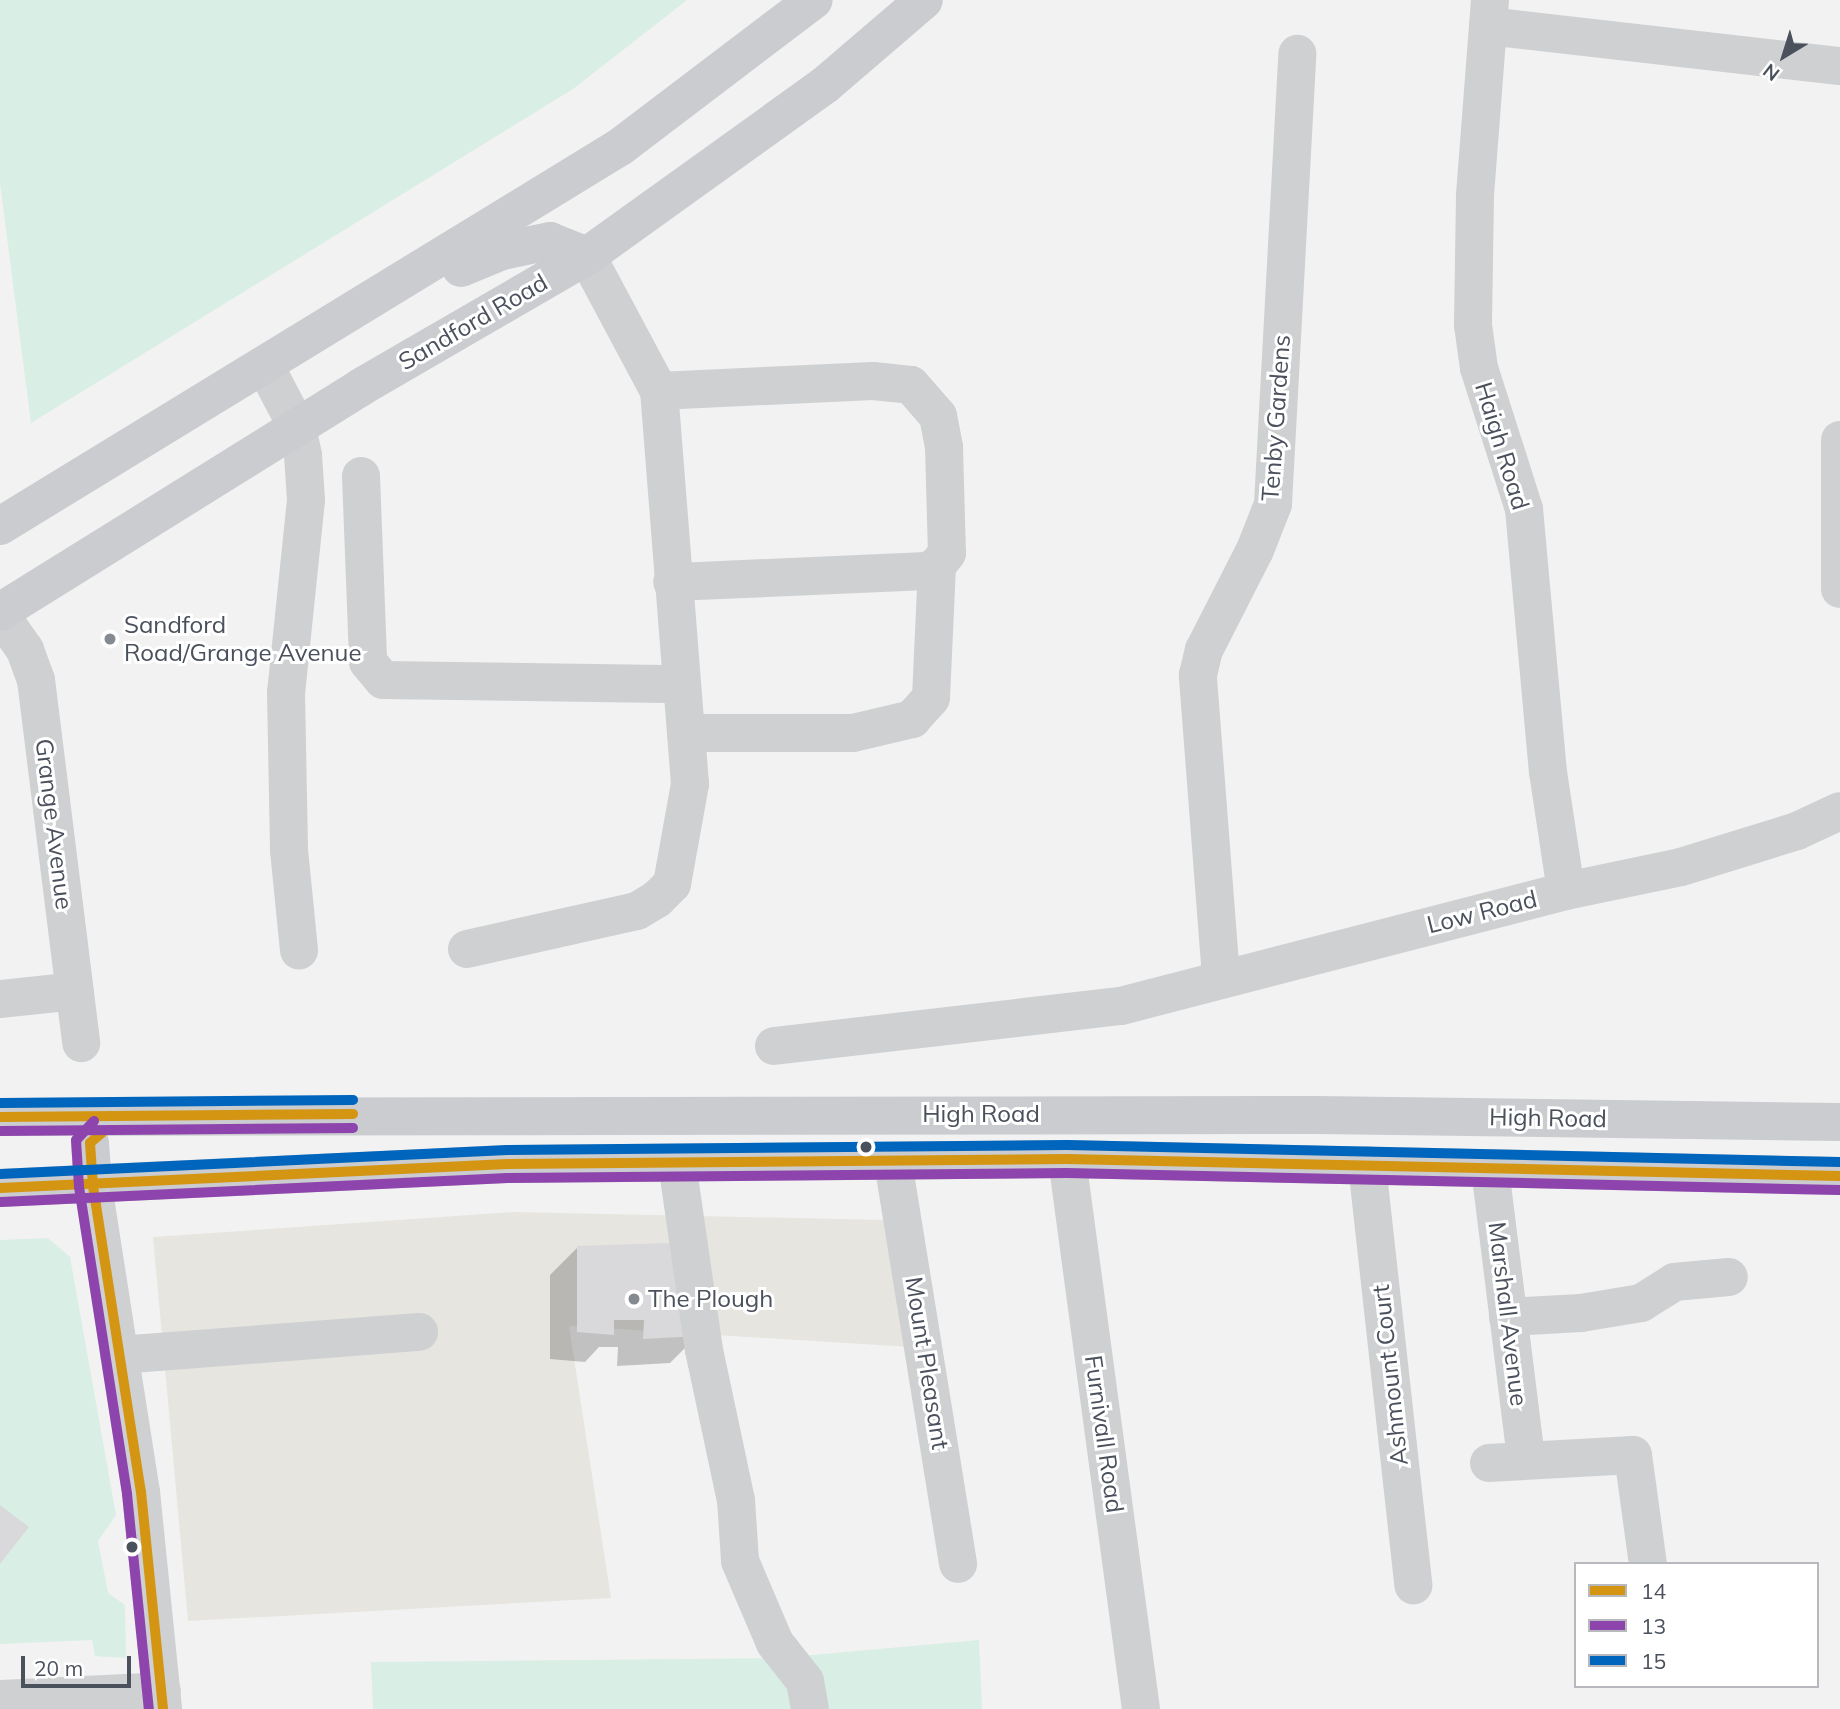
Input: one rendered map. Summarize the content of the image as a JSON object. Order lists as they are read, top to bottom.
{
  "streets": {
    "main road": ["Sandford Road", "High Road"],
    "street": [
      "Tenby Gardens",
      "Haigh Road",
      "Grange Avenue",
      "Low Road",
      "Marshall Avenue",
      "Mount Pleasant",
      "Ashmount Court",
      "Furnivall Road"
    ]
  },
  "crossings": [
    ["Sandford Road", "Grange Avenue"],
    ["Tenby Gardens", "Low Road"],
    ["Haigh Road", "Low Road"],
    ["High Road", "Marshall Avenue"],
    ["High Road", "Mount Pleasant"],
    ["High Road", "Ashmount Court"],
    ["High Road", "Furnivall Road"]
  ],
  "places": ["Sandford Road/Grange Avenue", "The Plough"],
  "lines": ["transit line 15", "transit line 14", "transit line 13"],
  "legend": ["14", "13", "15"],
  "scale_bar": "20 m",
  "north": "bottom left"
}
